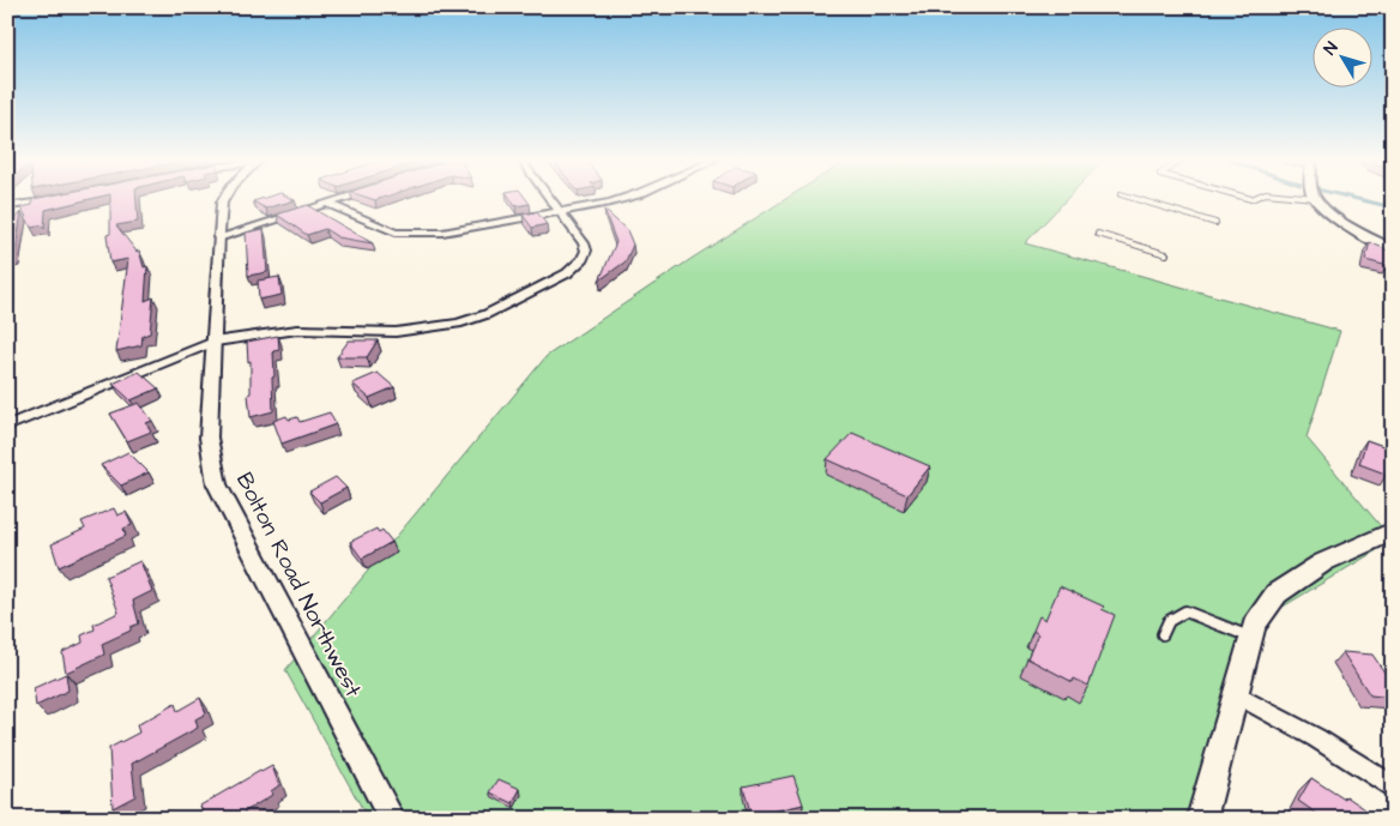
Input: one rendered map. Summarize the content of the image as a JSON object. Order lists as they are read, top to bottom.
{
  "streets": {
    "street": ["Bolton Road Northwest"]
  },
  "north": "top left"
}
